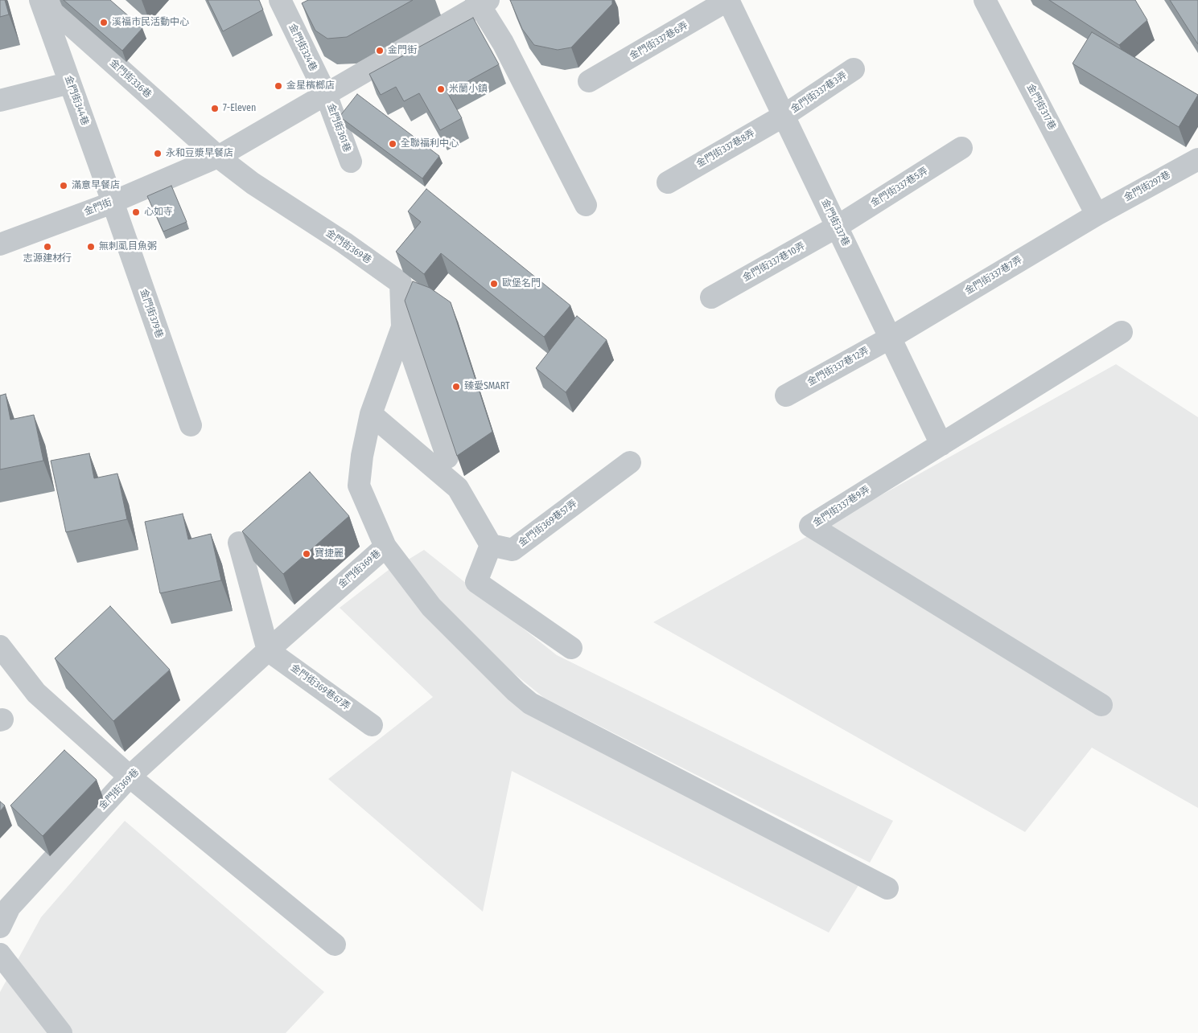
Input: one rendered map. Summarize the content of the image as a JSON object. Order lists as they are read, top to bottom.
{
  "streets": {
    "street": [
      "金門街337巷6弄",
      "金門街324巷",
      "金門街336巷",
      "金門街337巷3弄",
      "金門街344巷",
      "金門街317巷",
      "金門街361巷",
      "金門街337巷8弄",
      "金門街297巷",
      "金門街337巷5弄",
      "金門街",
      "金門街337巷",
      "金門街369巷",
      "金門街337巷10弄",
      "金門街337巷7弄",
      "金門街379巷",
      "金門街337巷12弄",
      "金門街337巷9弄",
      "金門街369巷57弄",
      "金門街369巷67弄"
    ]
  },
  "crossings": [
    ["金門街337巷6弄", "金門街337巷"],
    ["金門街324巷", "金門街361巷"],
    ["金門街324巷", "金門街"],
    ["金門街336巷", "金門街344巷"],
    ["金門街336巷", "金門街"],
    ["金門街336巷", "金門街369巷"],
    ["金門街337巷3弄", "金門街337巷8弄"],
    ["金門街337巷3弄", "金門街337巷"],
    ["金門街344巷", "金門街"],
    ["金門街344巷", "金門街379巷"],
    ["金門街317巷", "金門街297巷"],
    ["金門街317巷", "金門街337巷7弄"],
    ["金門街361巷", "金門街"],
    ["金門街337巷8弄", "金門街337巷"],
    ["金門街297巷", "金門街337巷7弄"],
    ["金門街337巷5弄", "金門街337巷"],
    ["金門街337巷5弄", "金門街337巷10弄"],
    ["金門街", "金門街369巷"],
    ["金門街", "金門街379巷"],
    ["金門街337巷", "金門街337巷10弄"],
    ["金門街337巷", "金門街337巷7弄"],
    ["金門街337巷", "金門街337巷12弄"],
    ["金門街337巷", "金門街337巷9弄"],
    ["金門街369巷", "金門街369巷67弄"],
    ["金門街337巷7弄", "金門街337巷12弄"]
  ],
  "places": [
    "溪福市民活動中心",
    "金門街",
    "金星檳榔店",
    "米蘭小鎮",
    "7-Eleven",
    "全聯福利中心",
    "永和豆漿早餐店",
    "滿意早餐店",
    "心如寺",
    "志源建材行",
    "無刺虱目魚粥",
    "歐堡名門",
    "臻愛SMART",
    "寶捷麗"
  ]
}
